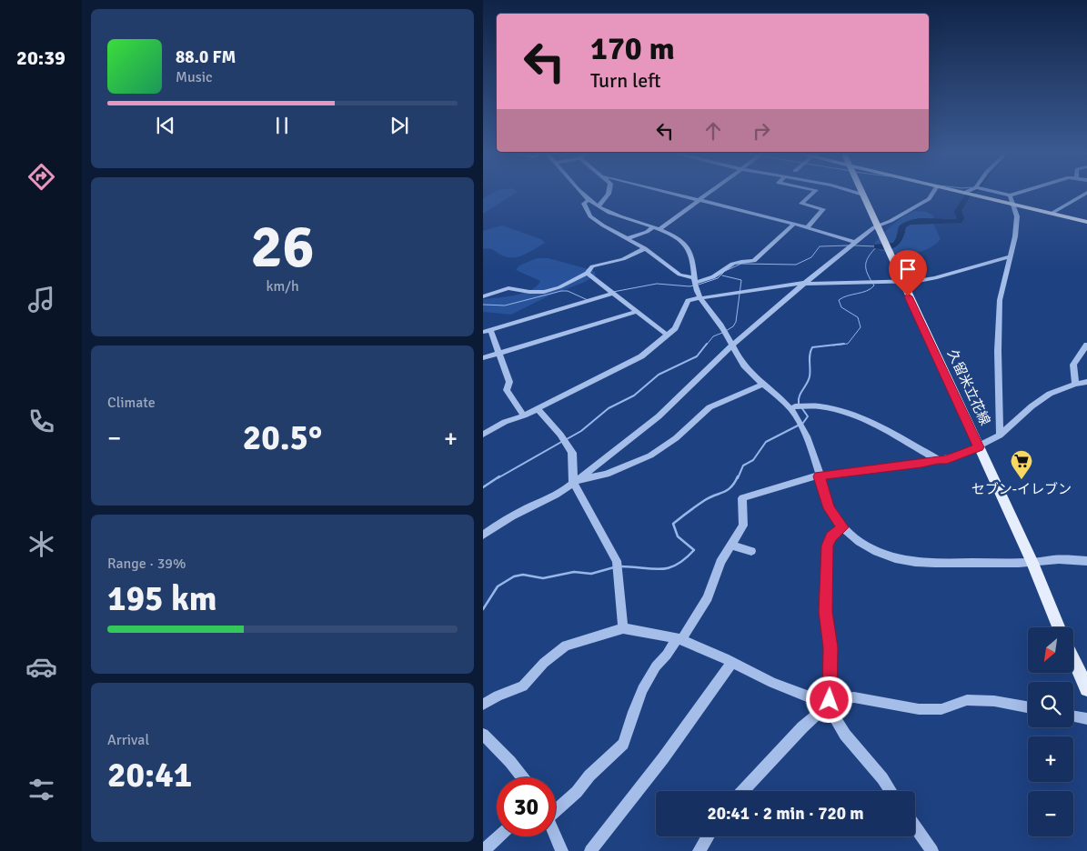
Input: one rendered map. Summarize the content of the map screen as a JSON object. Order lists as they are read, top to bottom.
{
  "streets": {
    "main road": ["久留米立花線"]
  },
  "places": {
    "supermarket": ["セブン-イレブン"]
  },
  "north": "bottom left",
  "page": {
    "tabs": "20:39",
    "turn": ["170 m", "Turn left"],
    "song": ["88.0 FM", "Music"],
    "tile": [
      ["26", "km/h"],
      "Climate",
      ["Range · 39%", "195 km"],
      ["Arrival", "20:41"]
    ],
    "heat": ["−", "20.5°", "+"],
    "map_buttons": ["+", "−"],
    "limit": "30",
    "trip": "20:41 · 2 min · 720 m"
  }
}
